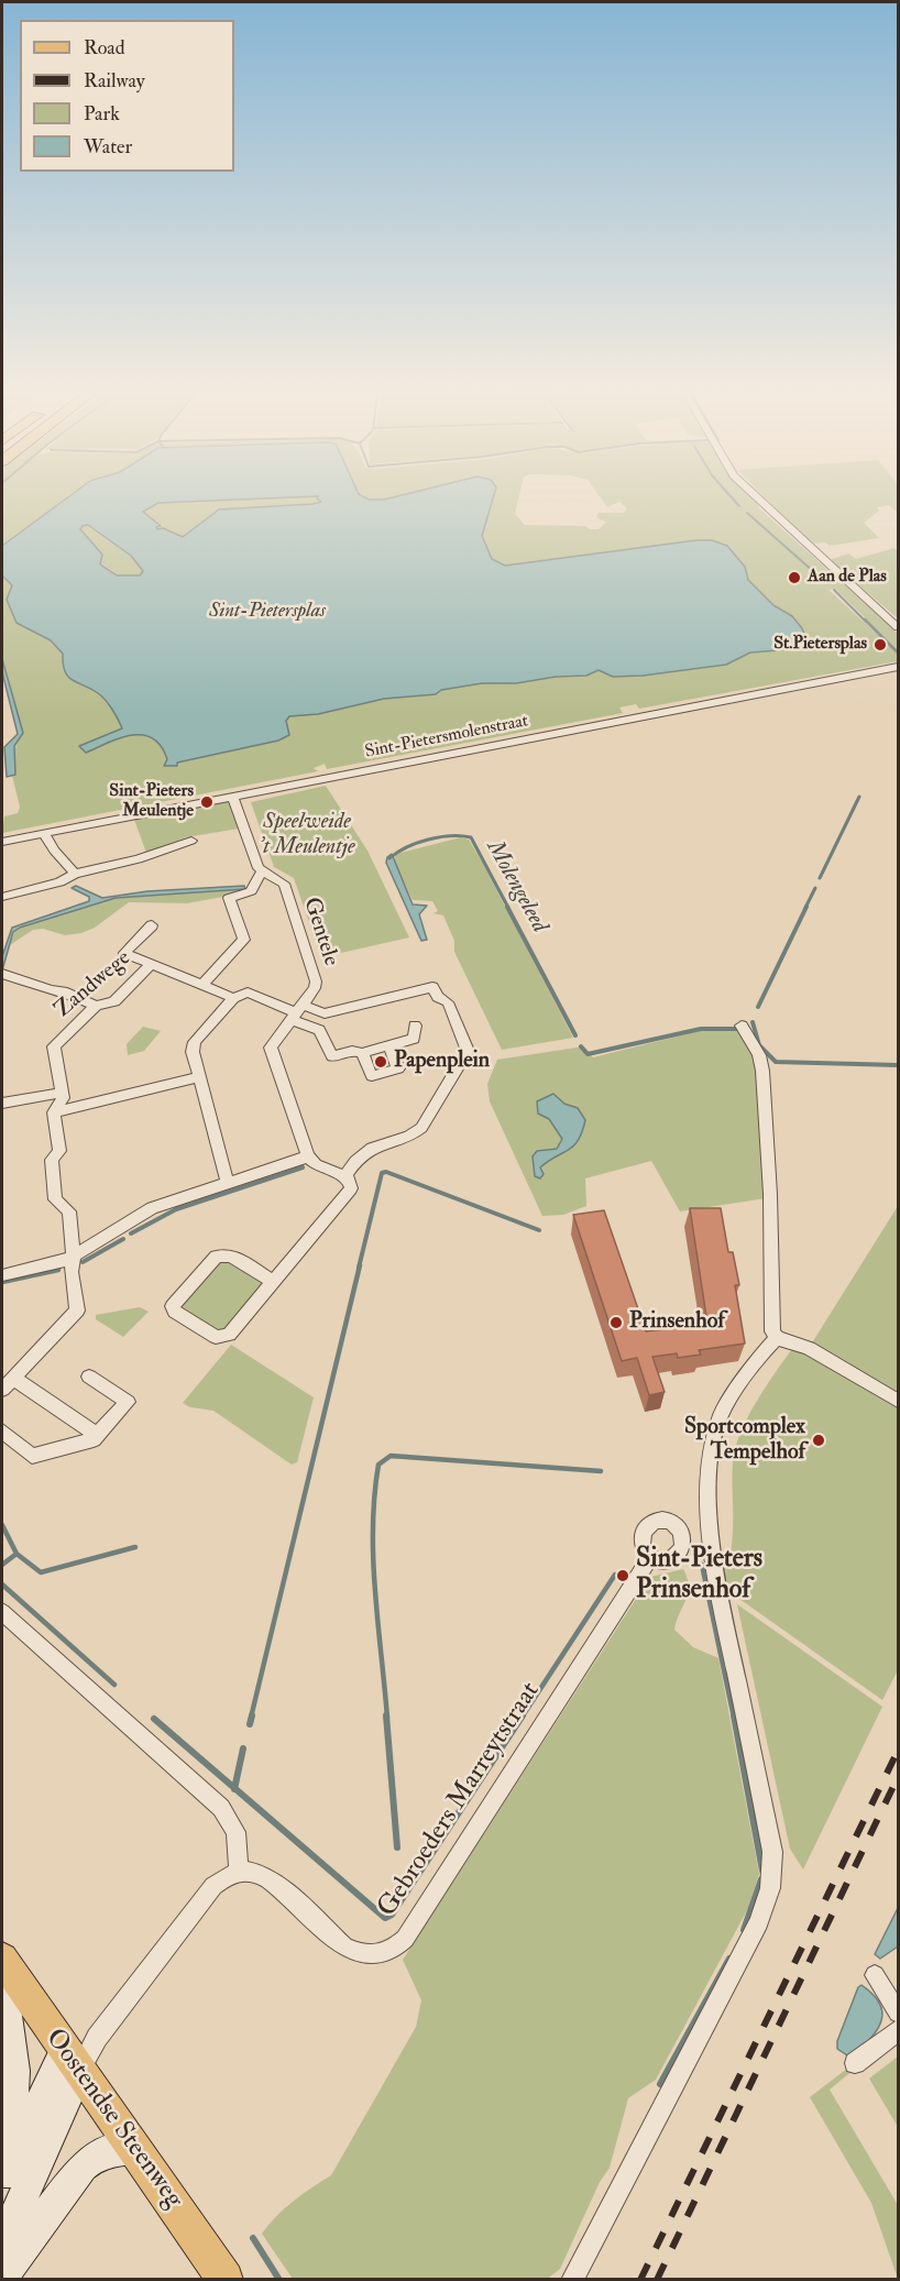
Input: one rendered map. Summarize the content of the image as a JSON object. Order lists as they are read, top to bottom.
{
  "streets": {
    "main road": ["Oostendse Steenweg"],
    "street": [
      "Sint-Pietersmolenstraat",
      "Gentele",
      "Zandwege",
      "Gebroeders Marreytstraat"
    ]
  },
  "crossings": [
    ["Sint-Pietersmolenstraat", "Gentele"]
  ],
  "water": ["Sint-Pietersplas", "Molengeleed"],
  "parks": ["Speelweide 't Meulentje"],
  "places": [
    "Aan de Plas",
    "St.Pietersplas",
    "Sint-Pieters Meulentje",
    "Papenplein",
    "Prinsenhof",
    "Sportcomplex Tempelhof",
    "Sint-Pieters Prinsenhof"
  ],
  "legend": [
    "Road",
    "Railway",
    "Park",
    "Water"
  ]
}
